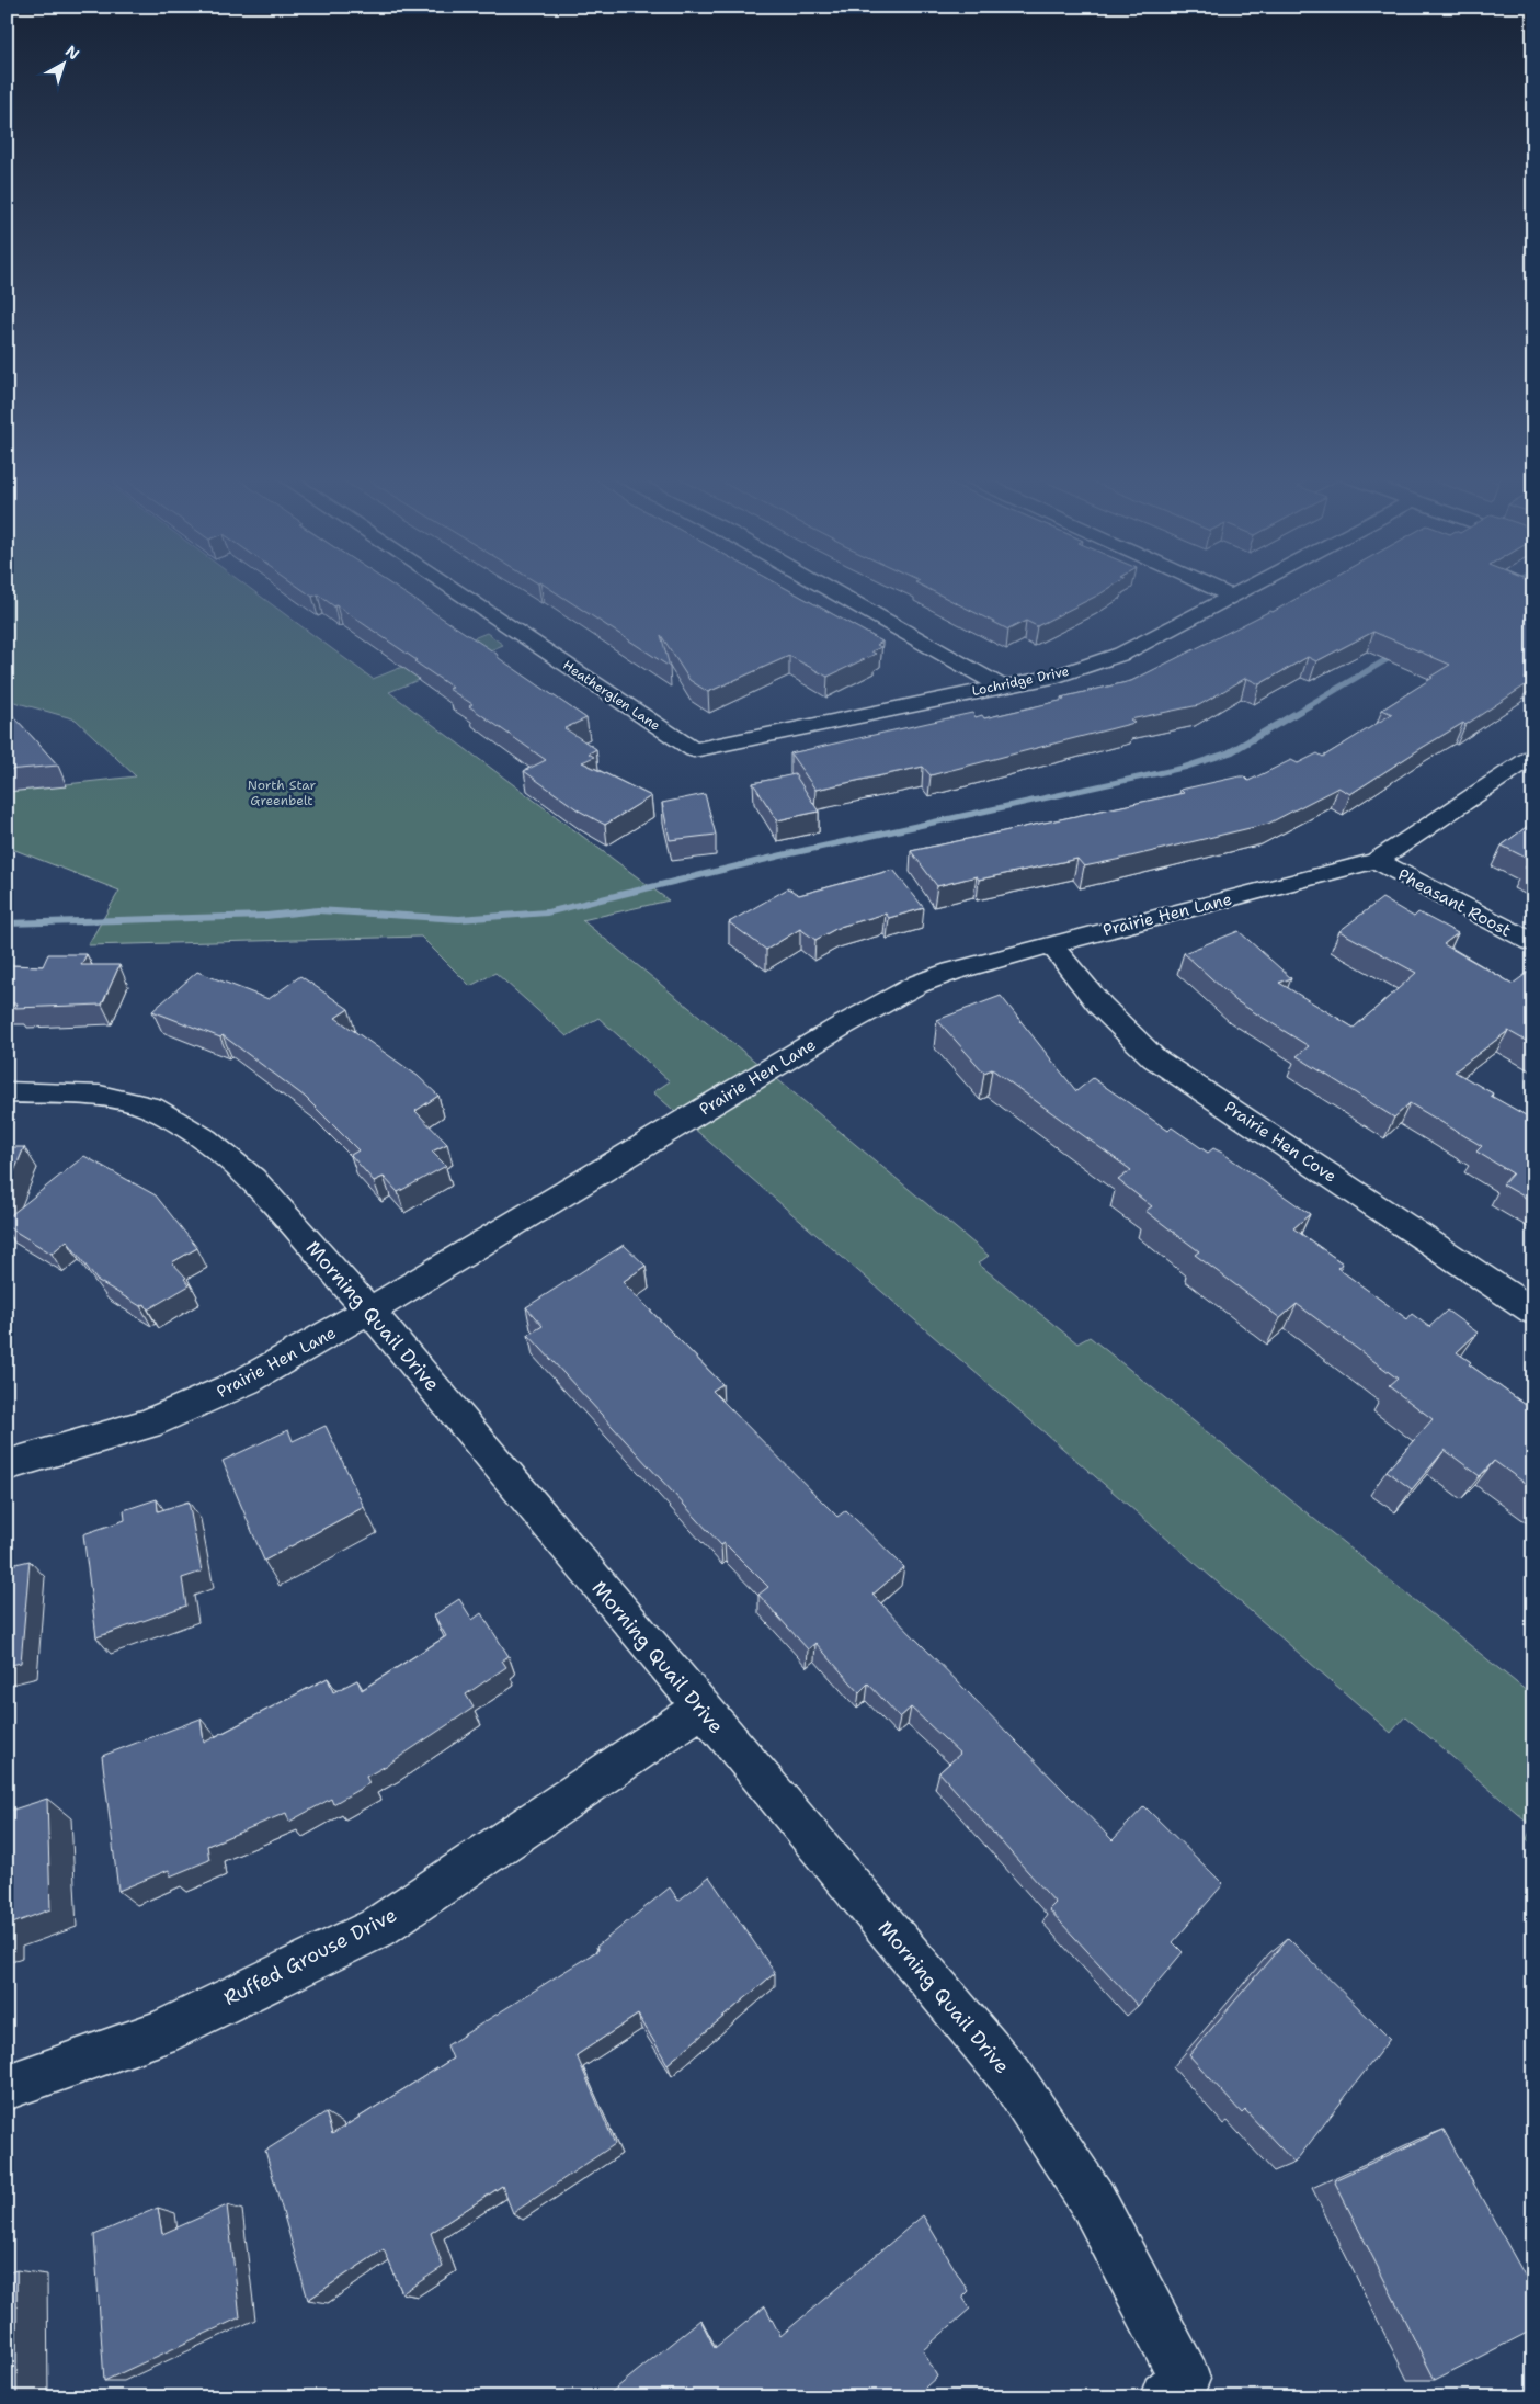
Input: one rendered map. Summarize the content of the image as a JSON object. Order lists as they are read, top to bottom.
{
  "streets": {
    "street": [
      "Lochridge Drive",
      "Heatherglen Lane",
      "Pheasant Roost",
      "Prairie Hen Lane",
      "Prairie Hen Cove",
      "Morning Quail Drive",
      "Ruffed Grouse Drive"
    ]
  },
  "crossings": [
    ["Lochridge Drive", "Heatherglen Lane"],
    ["Pheasant Roost", "Prairie Hen Lane"],
    ["Prairie Hen Lane", "Prairie Hen Cove"],
    ["Prairie Hen Lane", "Morning Quail Drive"],
    ["Morning Quail Drive", "Ruffed Grouse Drive"]
  ],
  "parks": ["North Star Greenbelt"],
  "north": "top right"
}
